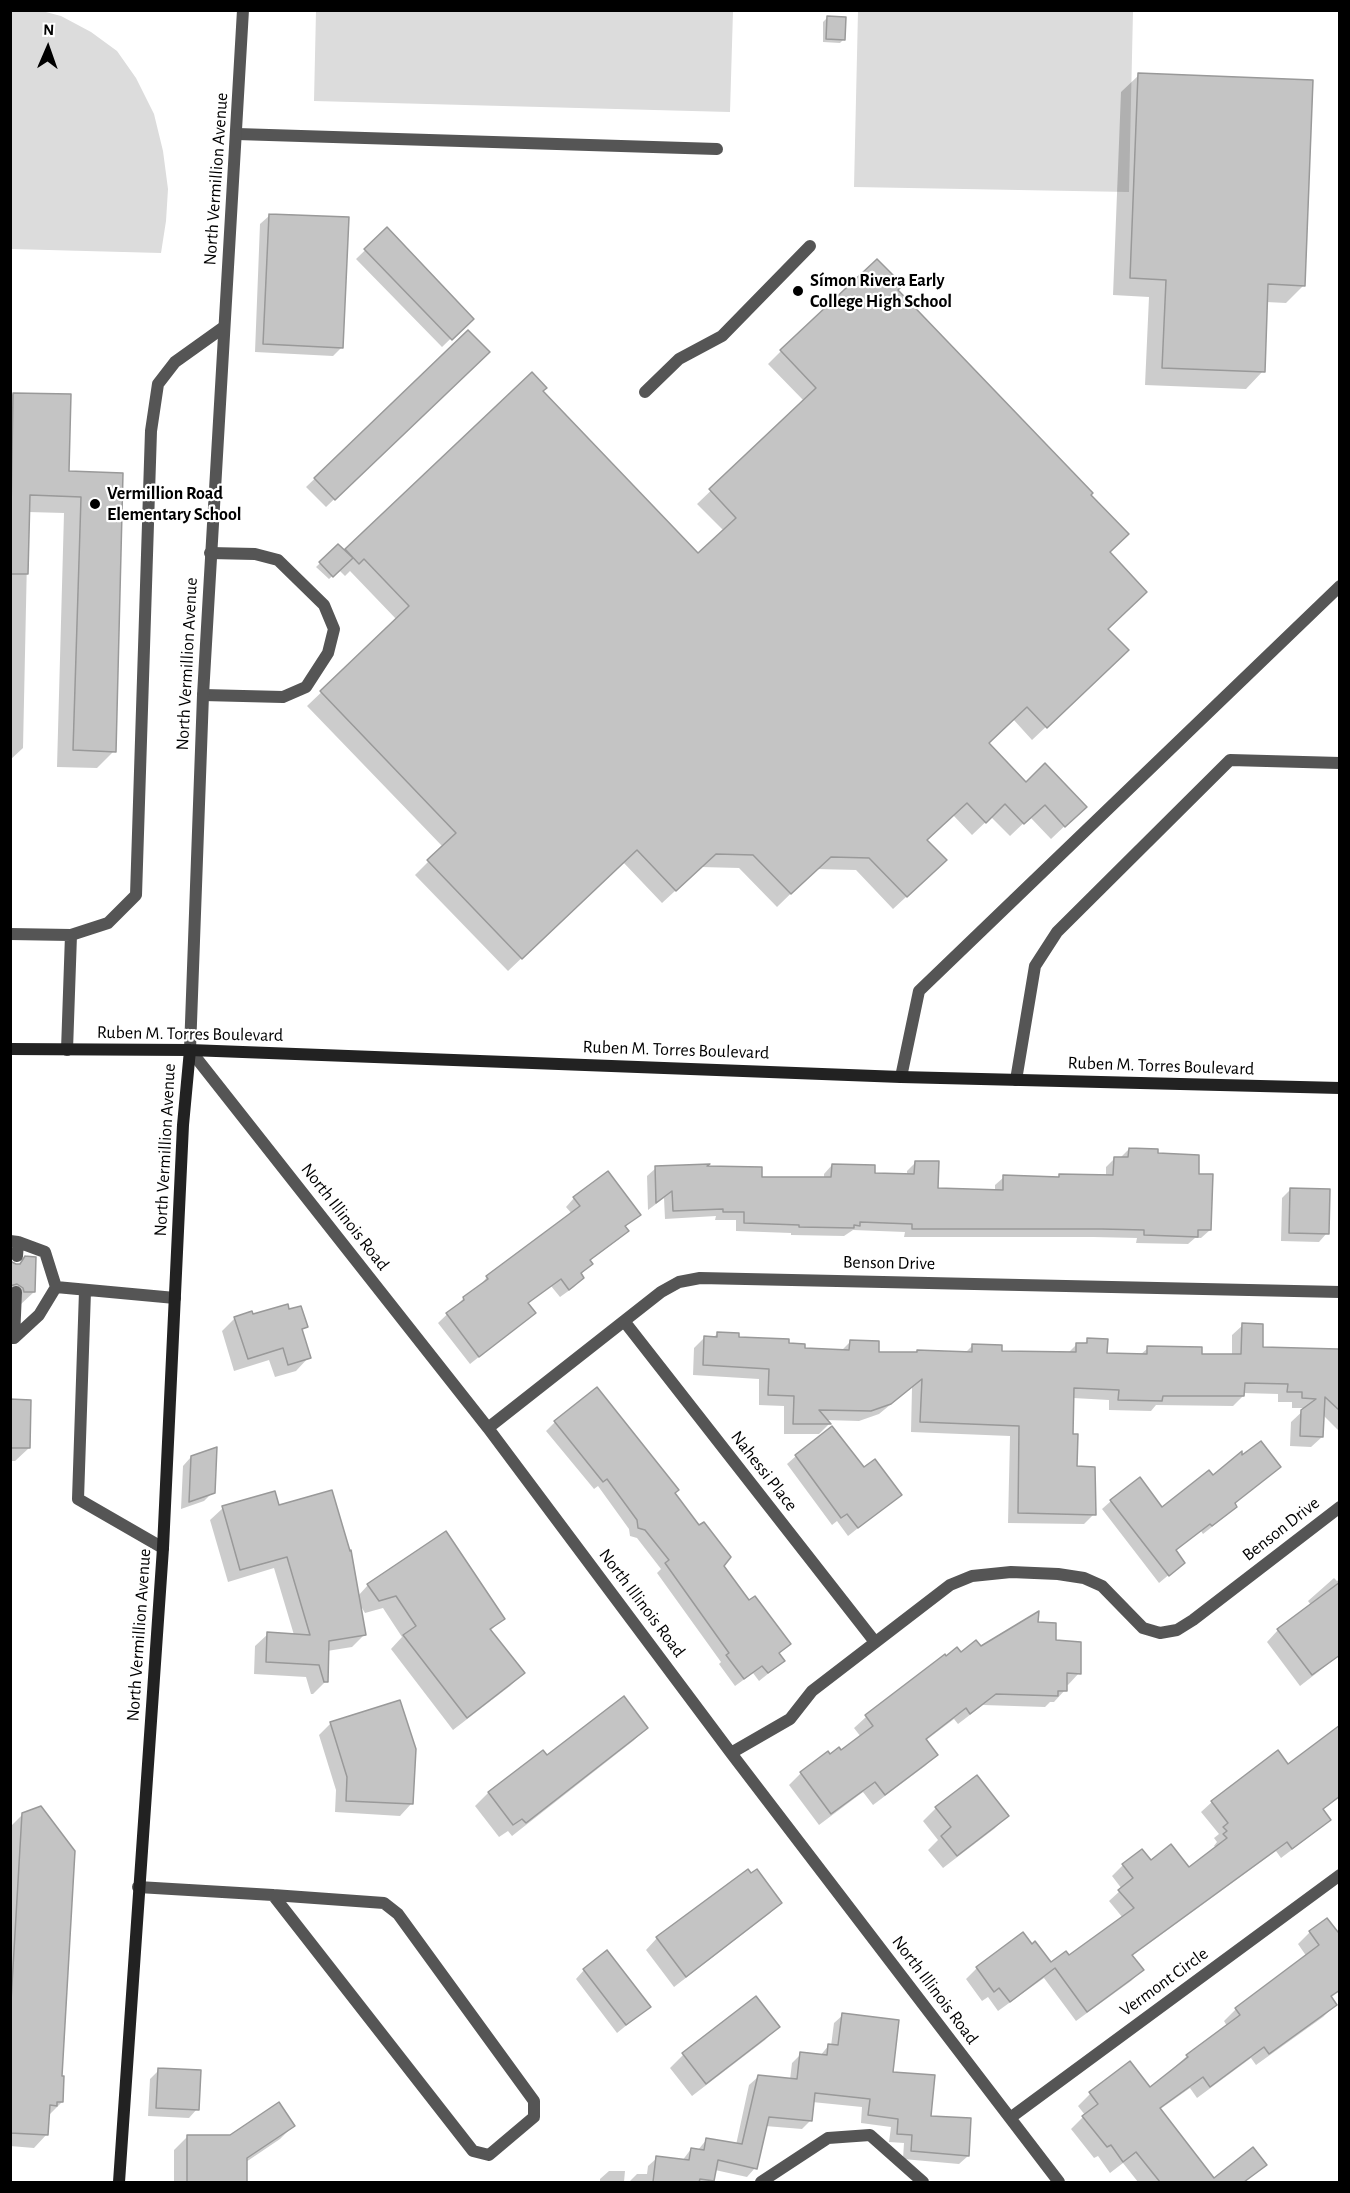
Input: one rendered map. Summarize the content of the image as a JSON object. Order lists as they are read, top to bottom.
{
  "streets": {
    "main road": ["North Vermillion Avenue", "Ruben M. Torres Boulevard"],
    "street": [
      "North Illinois Road",
      "Benson Drive",
      "Nahessi Place",
      "Vermont Circle"
    ]
  },
  "crossings": [
    ["North Vermillion Avenue", "Ruben M. Torres Boulevard"],
    ["North Vermillion Avenue", "North Illinois Road"],
    ["Ruben M. Torres Boulevard", "North Illinois Road"],
    ["North Illinois Road", "Benson Drive"],
    ["North Illinois Road", "Vermont Circle"],
    ["Benson Drive", "Nahessi Place"]
  ],
  "places": ["Símon Rivera Early College High School", "Vermillion Road Elementary School"],
  "north": "top"
}
